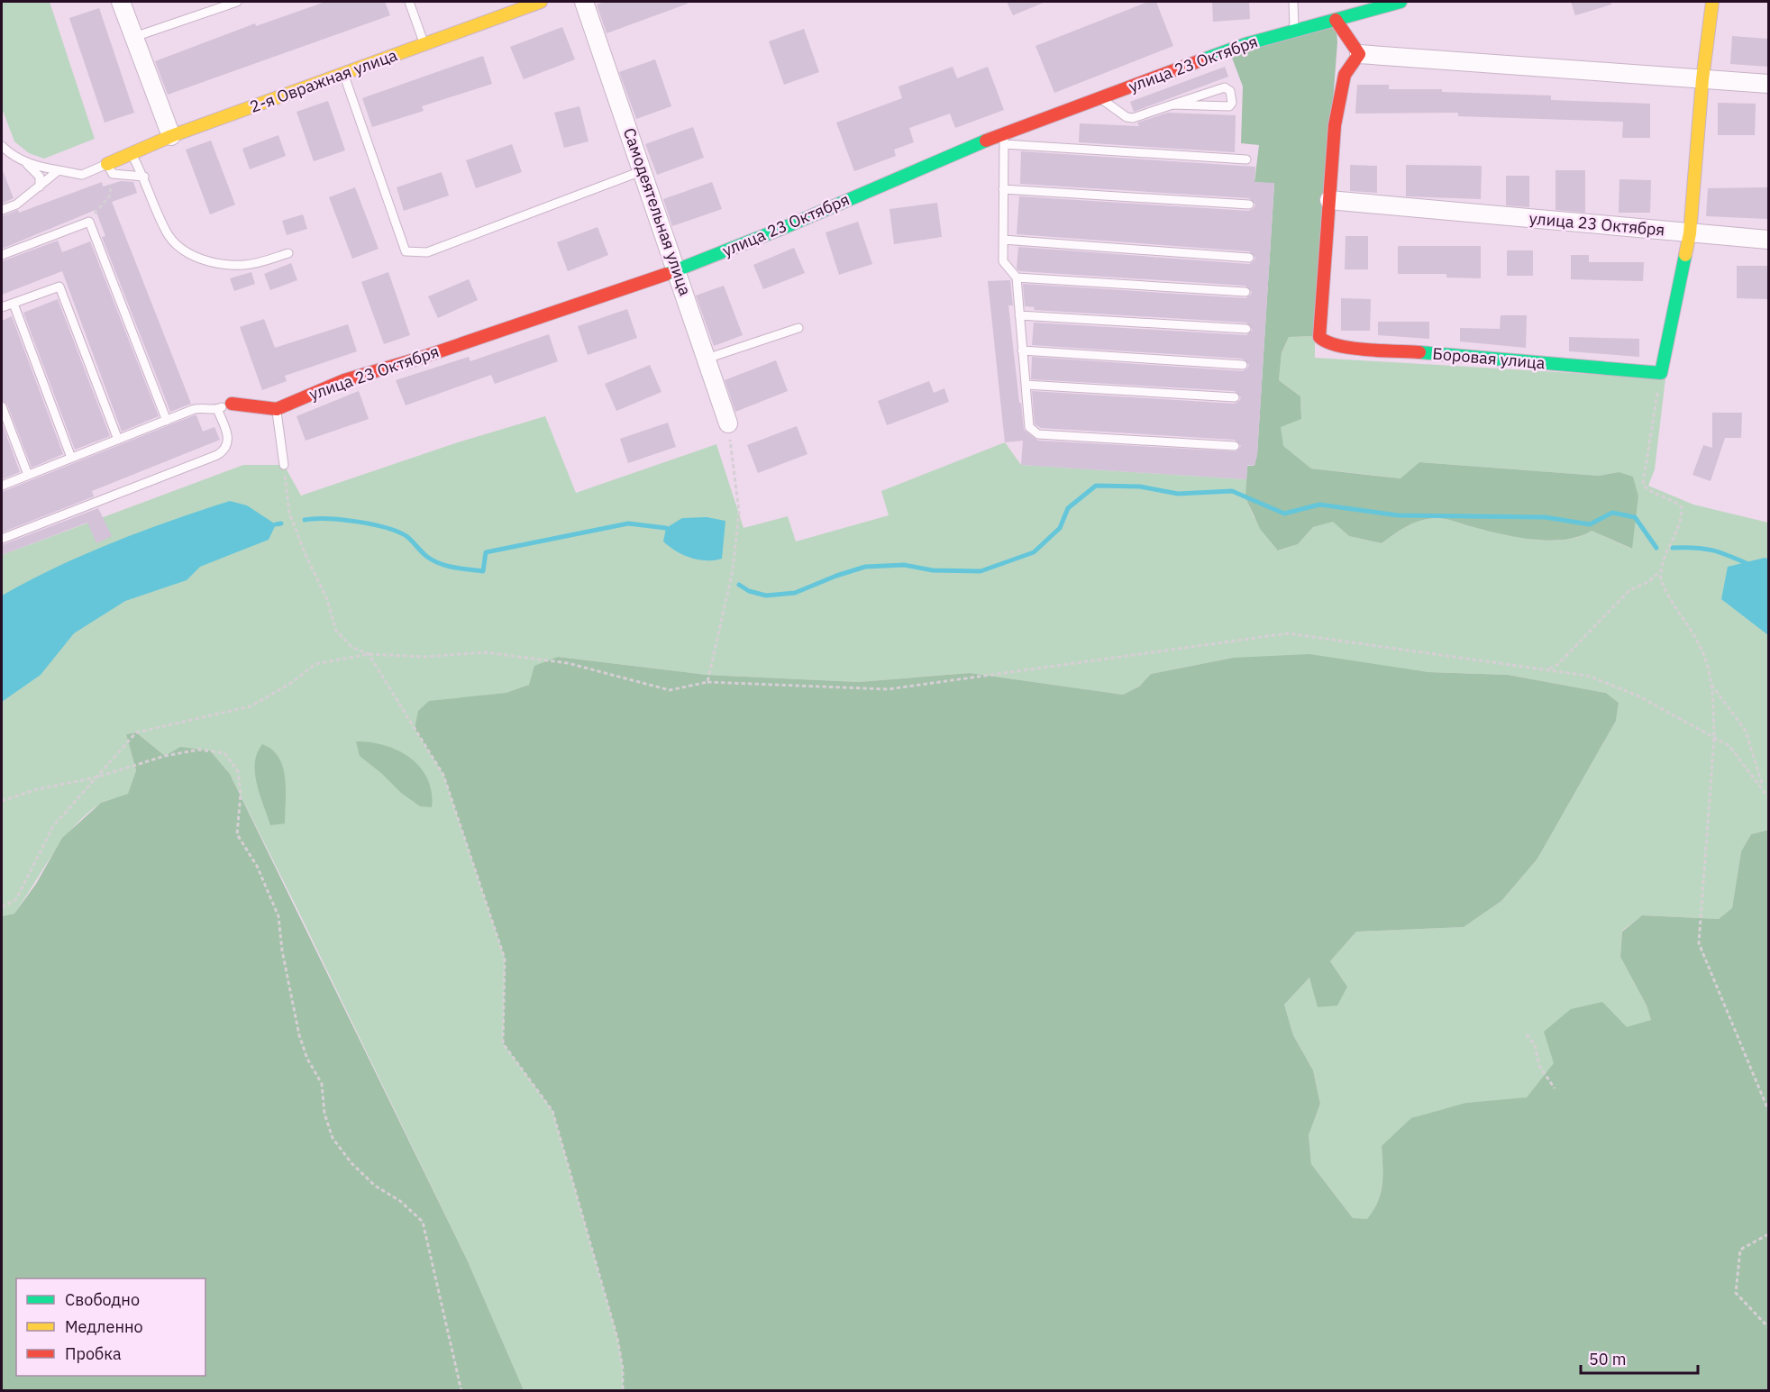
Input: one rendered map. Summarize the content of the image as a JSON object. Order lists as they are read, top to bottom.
{
  "streets": {
    "street": [
      "улица 23 Октября",
      "2-я Овражная улица",
      "Самодеятельная улица",
      "Боровая улица"
    ]
  },
  "crossings": [
    ["улица 23 Октября", "Самодеятельная улица"],
    ["улица 23 Октября", "Боровая улица"]
  ],
  "legend": ["Свободно", "Медленно", "Пробка"],
  "scale_bar": "50 m"
}
